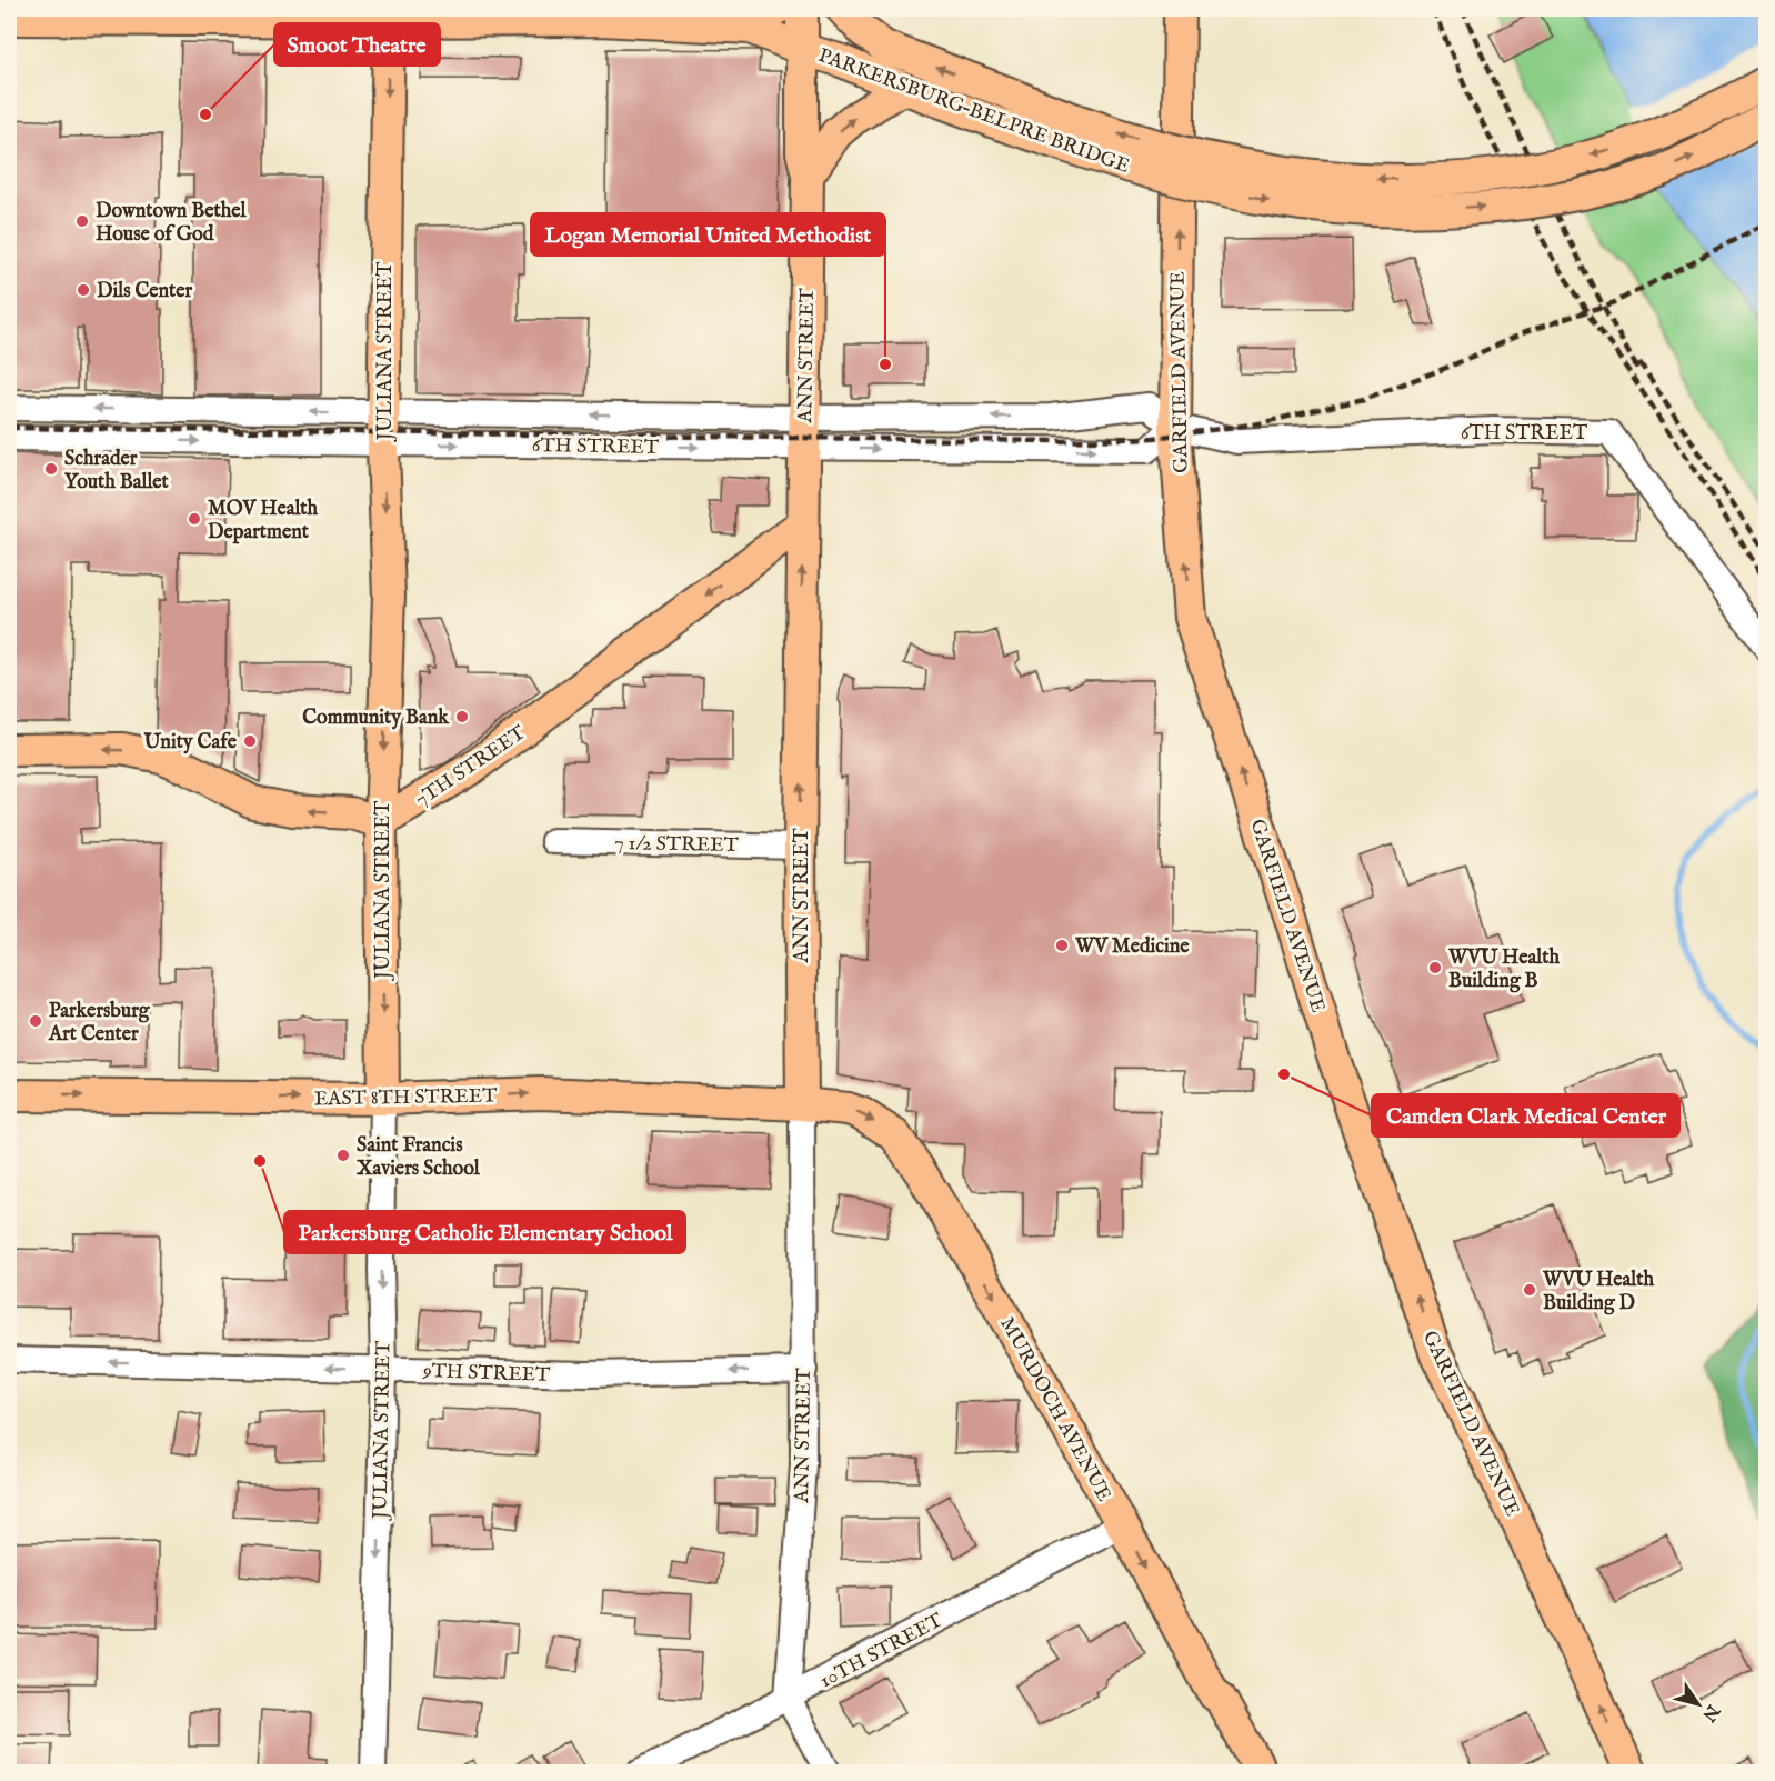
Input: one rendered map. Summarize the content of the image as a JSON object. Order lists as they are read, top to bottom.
{
  "streets": {
    "main road": [
      "PARKERSBURG–BELPRE BRIDGE",
      "JULIANA STREET",
      "ANN STREET",
      "GARFIELD AVENUE",
      "7TH STREET",
      "EAST 8TH STREET",
      "MURDOCH AVENUE"
    ],
    "street": [
      "6TH STREET",
      "7 1/2 STREET",
      "9TH STREET",
      "10TH STREET"
    ]
  },
  "crossings": [
    ["PARKERSBURG–BELPRE BRIDGE", "JULIANA STREET"],
    ["PARKERSBURG–BELPRE BRIDGE", "ANN STREET"],
    ["JULIANA STREET", "6TH STREET"],
    ["JULIANA STREET", "7TH STREET"],
    ["JULIANA STREET", "EAST 8TH STREET"],
    ["JULIANA STREET", "9TH STREET"],
    ["ANN STREET", "6TH STREET"],
    ["ANN STREET", "7TH STREET"],
    ["ANN STREET", "7 1/2 STREET"],
    ["ANN STREET", "EAST 8TH STREET"],
    ["ANN STREET", "9TH STREET"],
    ["ANN STREET", "MURDOCH AVENUE"],
    ["ANN STREET", "10TH STREET"],
    ["GARFIELD AVENUE", "6TH STREET"],
    ["EAST 8TH STREET", "MURDOCH AVENUE"],
    ["MURDOCH AVENUE", "10TH STREET"]
  ],
  "one_way": [
    "JULIANA STREET",
    "GARFIELD AVENUE",
    "7TH STREET",
    "EAST 8TH STREET",
    "9TH STREET",
    "MURDOCH AVENUE"
  ],
  "places": [
    "Smoot Theatre",
    "Downtown Bethel House of God",
    "Dils Center",
    "Logan Memorial United Methodist",
    "Schrader Youth Ballet",
    "MOV Health Department",
    "Community Bank",
    "Unity Cafe",
    "WV Medicine",
    "WVU Health Building B",
    "Parkersburg Art Center",
    "Camden Clark Medical Center",
    "Saint Francis Xaviers School",
    "Parkersburg Catholic Elementary School",
    "WVU Health Building D"
  ],
  "north": "bottom right"
}
